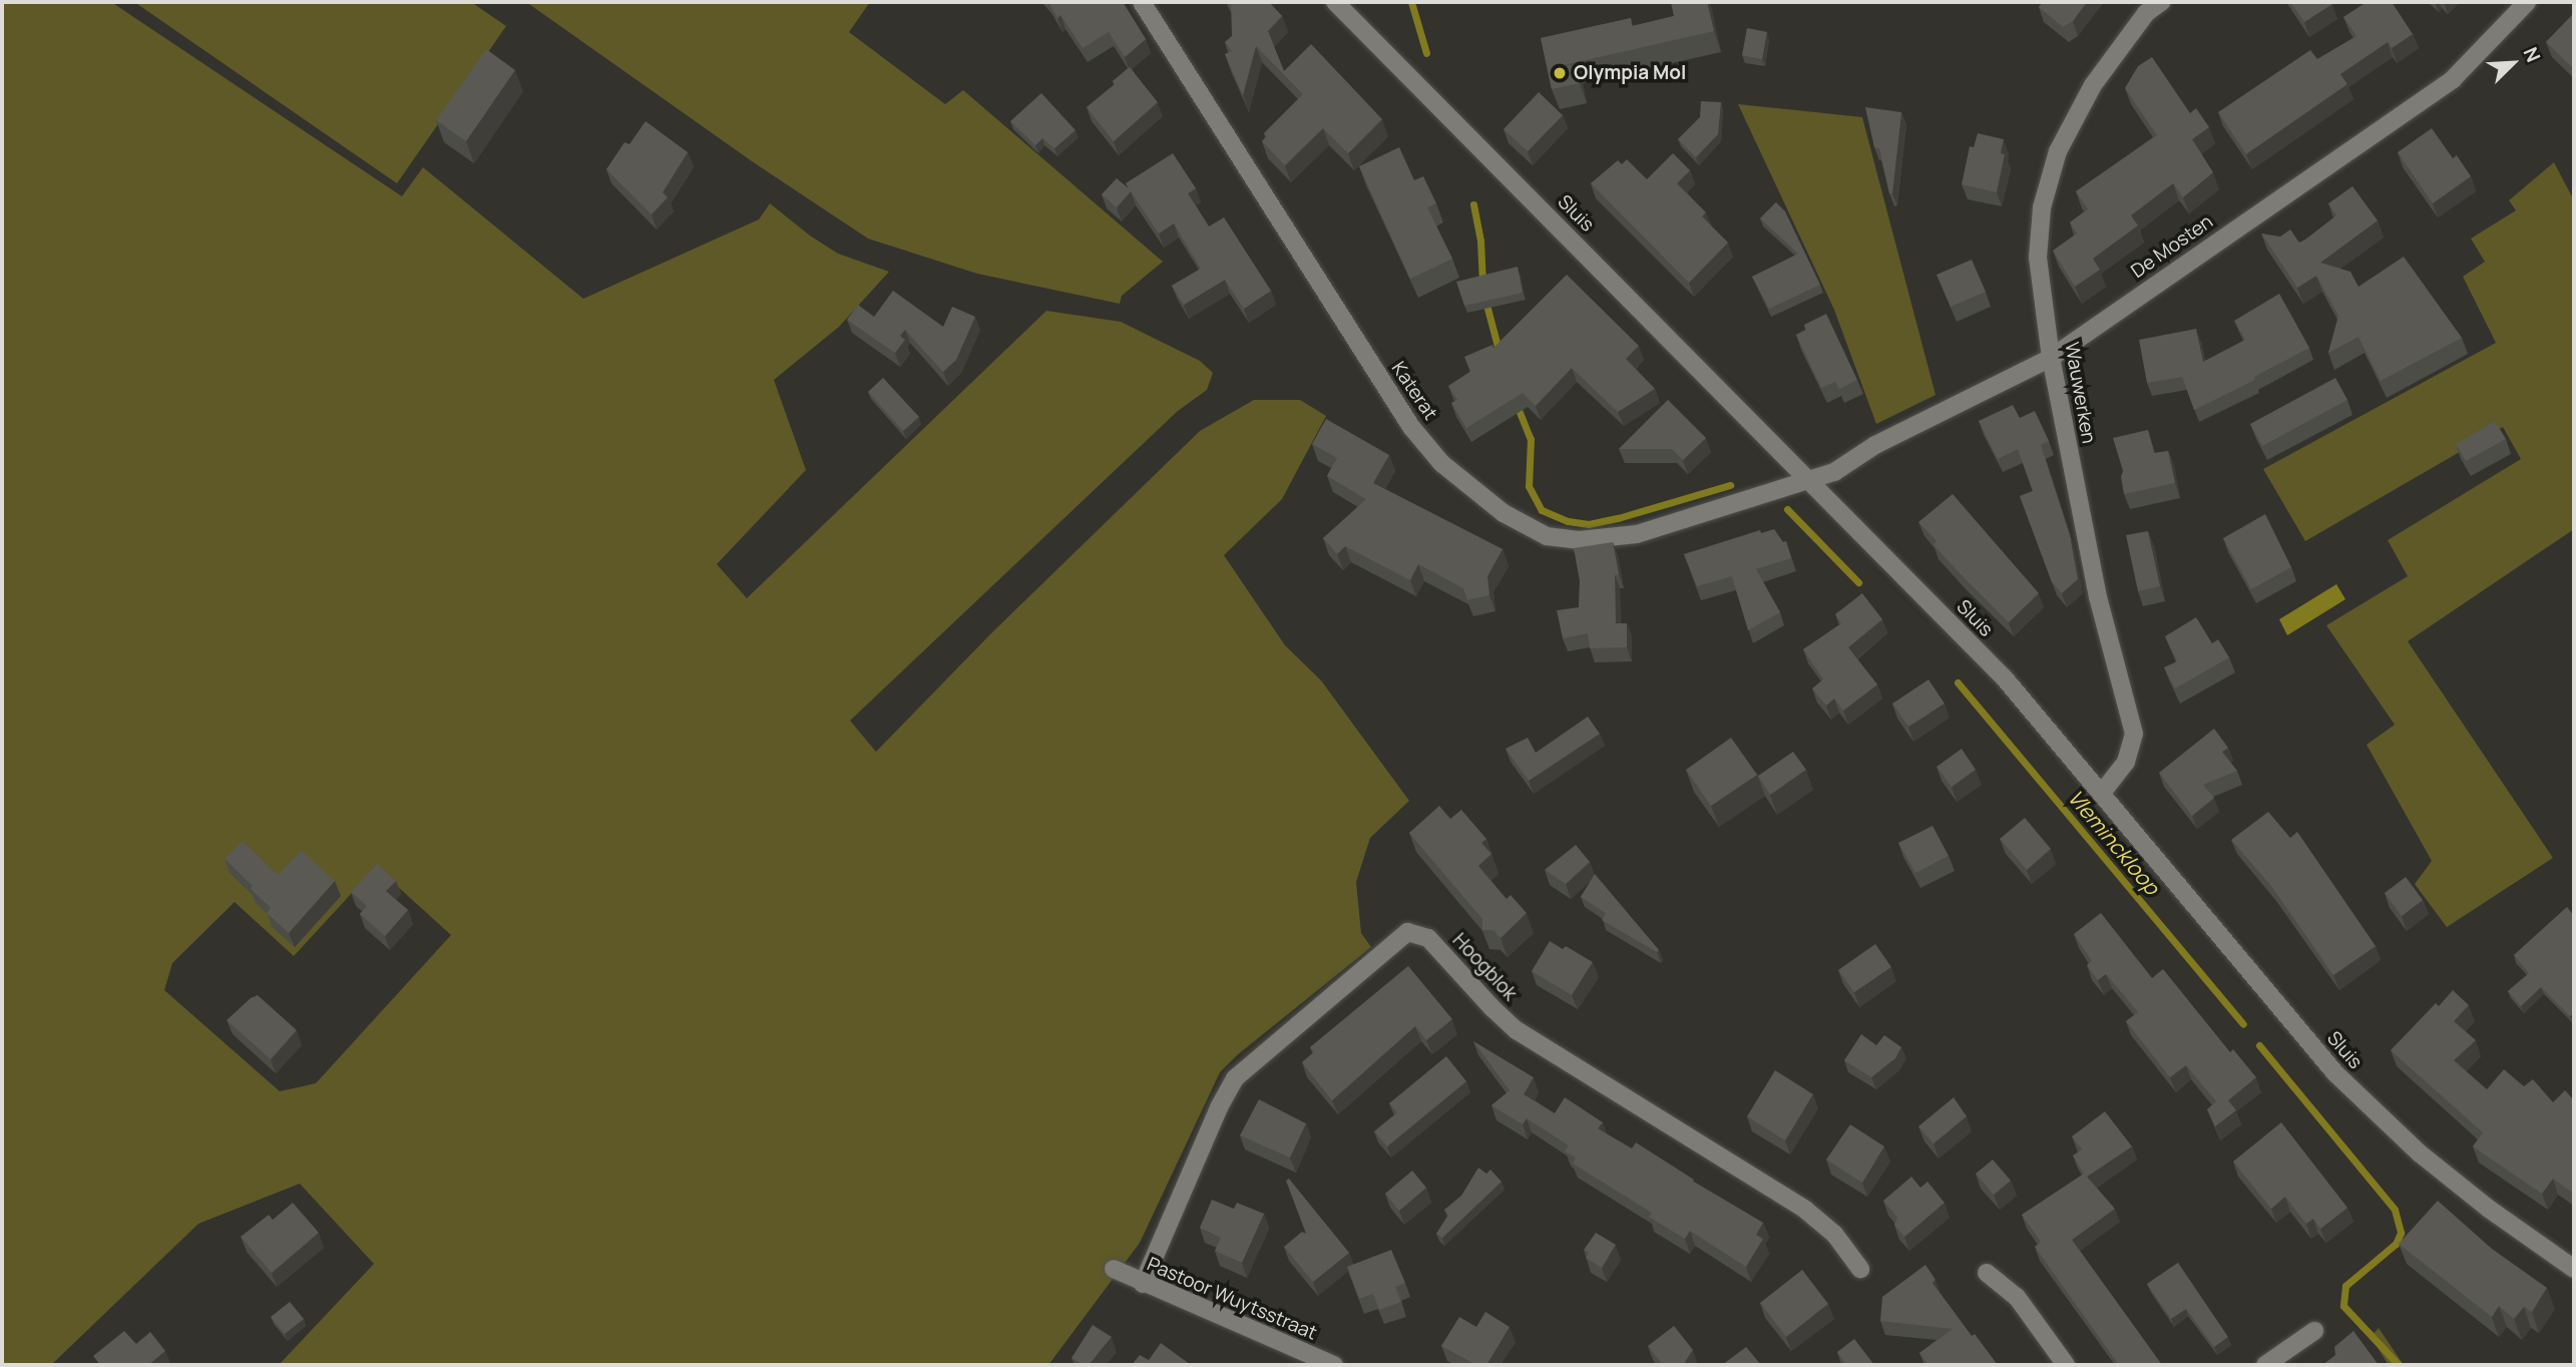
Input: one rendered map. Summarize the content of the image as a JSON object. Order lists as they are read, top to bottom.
{
  "streets": {
    "street": [
      "Sluis",
      "De Mosten",
      "Katerat",
      "Wauwerken",
      "Hoogblok",
      "Pastoor Wuytsstraat"
    ]
  },
  "crossings": [
    ["Sluis", "De Mosten"],
    ["Sluis", "Katerat"],
    ["Sluis", "Wauwerken"],
    ["De Mosten", "Katerat"],
    ["De Mosten", "Wauwerken"],
    ["Hoogblok", "Pastoor Wuytsstraat"]
  ],
  "water": ["Vleminckloop"],
  "places": ["Olympia Mol"],
  "north": "top right"
}
